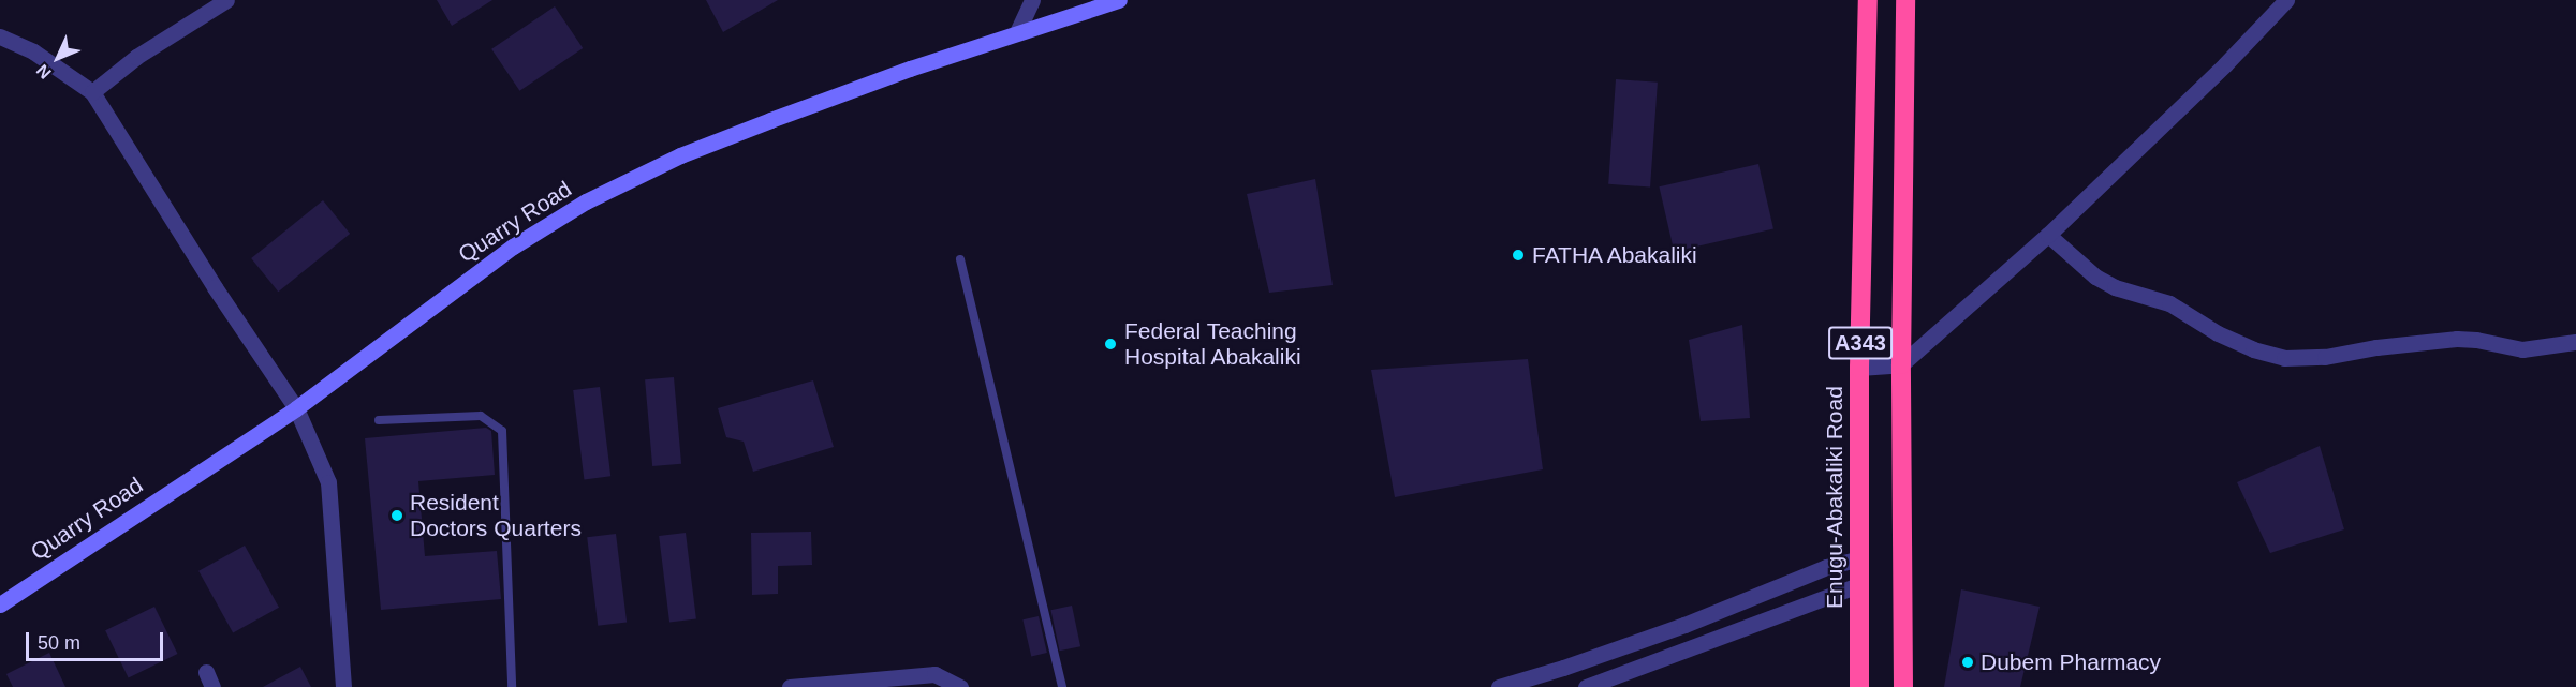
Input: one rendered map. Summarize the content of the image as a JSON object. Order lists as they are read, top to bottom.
{
  "streets": {
    "highway": ["A343", "Enugu-Abakaliki Road"],
    "street": ["Quarry Road"]
  },
  "places": [
    "FATHA Abakaliki",
    "Federal Teaching Hospital Abakaliki",
    "Resident Doctors Quarters",
    "Dubem Pharmacy"
  ],
  "scale_bar": "50 m",
  "north": "bottom left"
}
